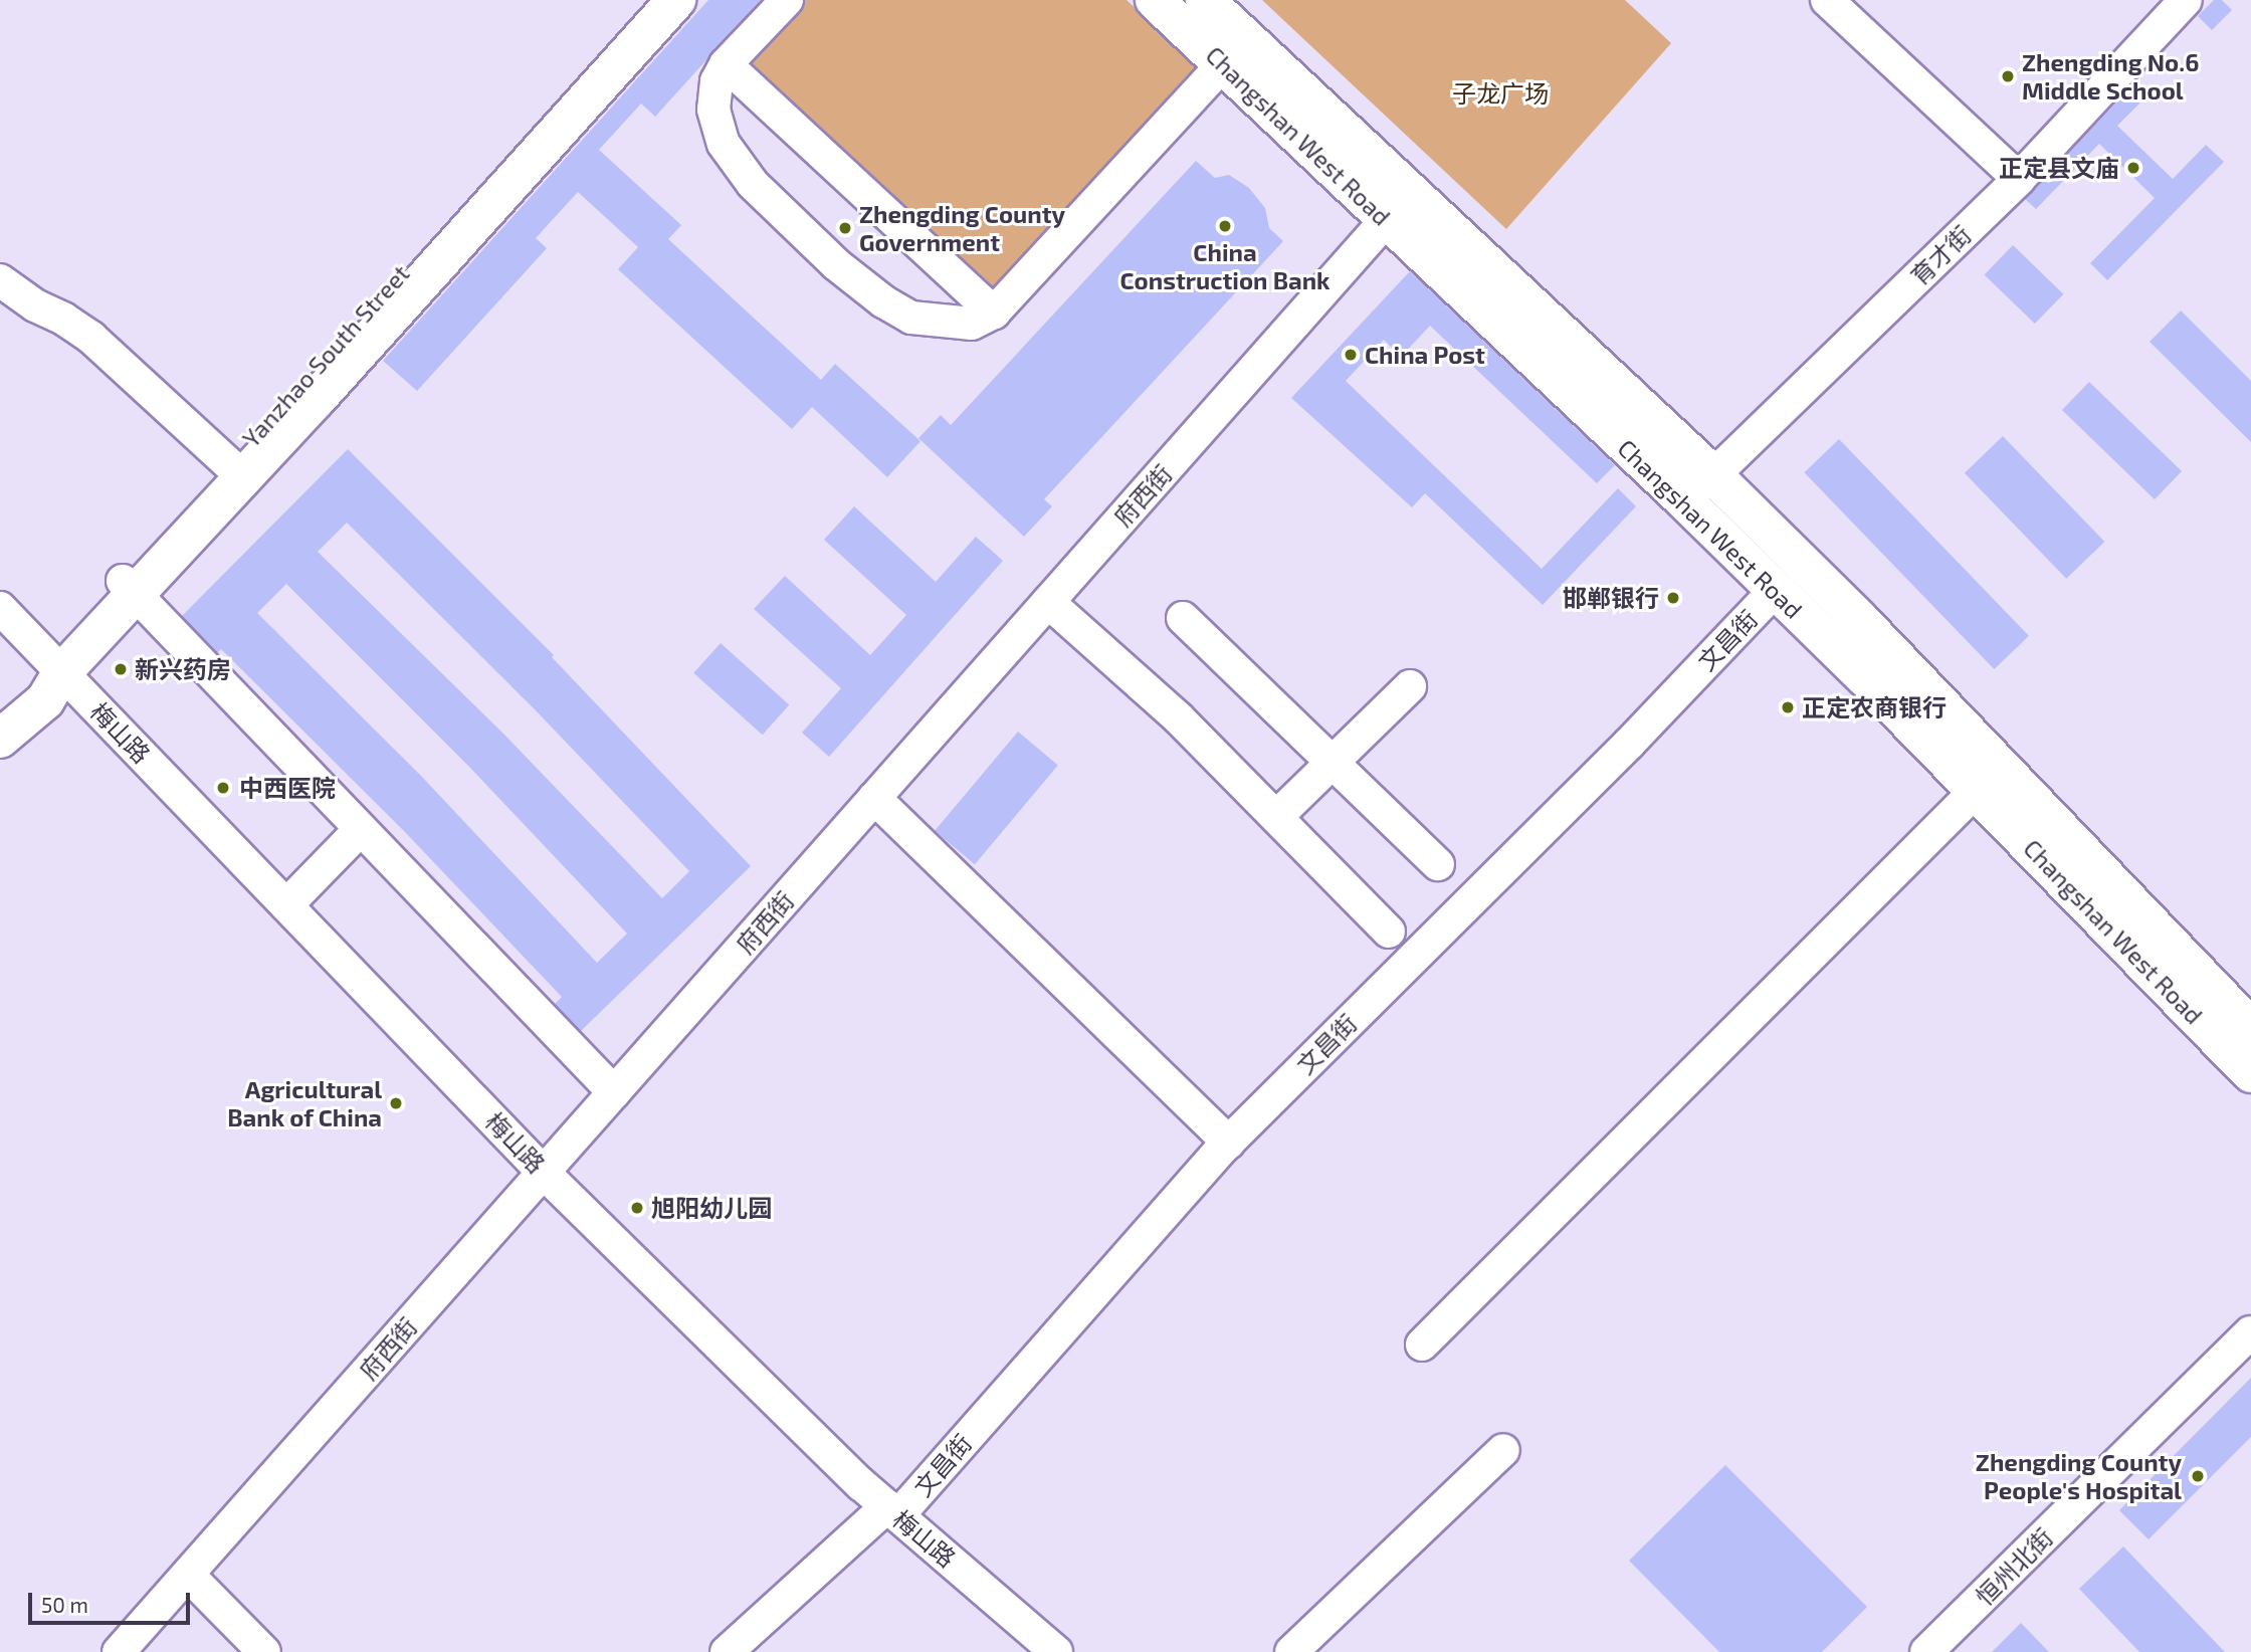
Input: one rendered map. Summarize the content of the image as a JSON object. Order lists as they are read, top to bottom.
{
  "streets": {
    "main road": ["Changshan West Road", "Yanzhao South Street"],
    "street": [
      "育才街",
      "府西街",
      "文昌街",
      "梅山路",
      "恒州北街"
    ]
  },
  "crossings": [
    ["Changshan West Road", "育才街"],
    ["Changshan West Road", "府西街"],
    ["Changshan West Road", "文昌街"],
    ["Yanzhao South Street", "梅山路"],
    ["府西街", "梅山路"],
    ["文昌街", "梅山路"]
  ],
  "parks": ["子龙广场"],
  "places": [
    "Zhengding No.6 Middle School",
    "正定县文庙",
    "China Construction Bank",
    "Zhengding County Government",
    "China Post",
    "邯郸银行",
    "新兴药房",
    "正定农商银行",
    "中西医院",
    "Agricultural Bank of China",
    "旭阳幼儿园",
    "Zhengding County People's Hospital"
  ],
  "scale_bar": "50 m"
}
